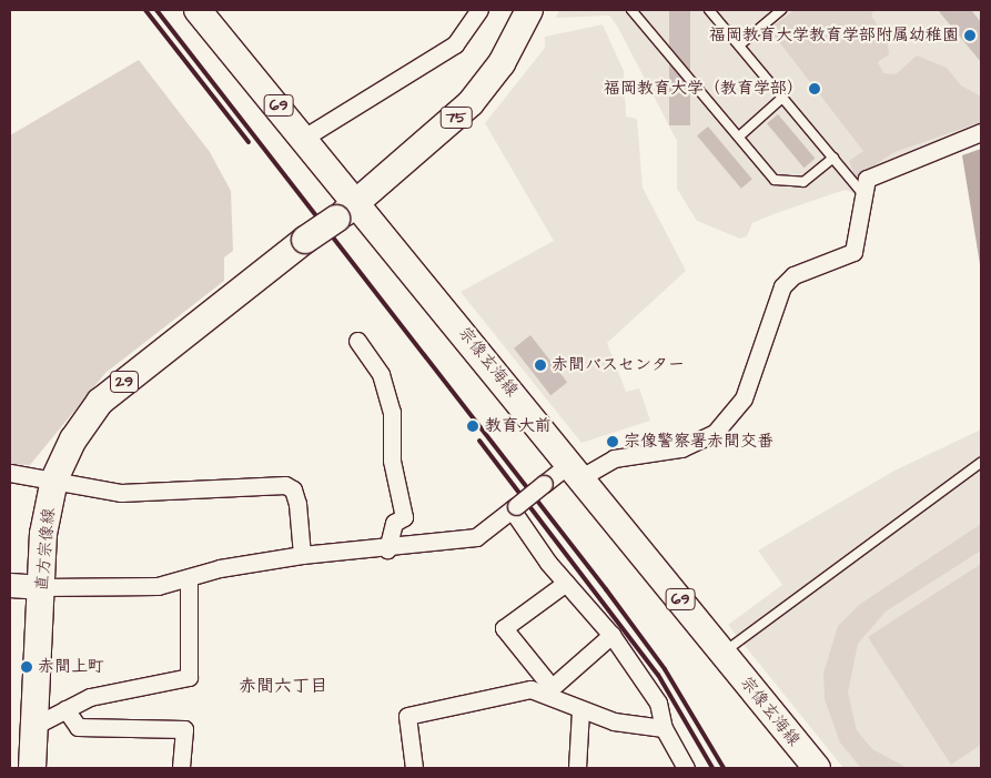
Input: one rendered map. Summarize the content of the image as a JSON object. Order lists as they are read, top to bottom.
{
  "streets": {
    "main road": [
      "69",
      "75",
      "宗像玄海線",
      "29",
      "直方宗像線"
    ]
  },
  "crossings": [
    ["75", "宗像玄海線"],
    ["75", "直方宗像線"],
    ["宗像玄海線", "直方宗像線"]
  ],
  "districts": ["赤間六丁目"],
  "places": [
    "福岡教育大学教育学部附属幼稚園",
    "福岡教育大学（教育学部）",
    "赤間バスセンター",
    "教育大前",
    "宗像警察署赤間交番",
    "赤間上町"
  ]
}
